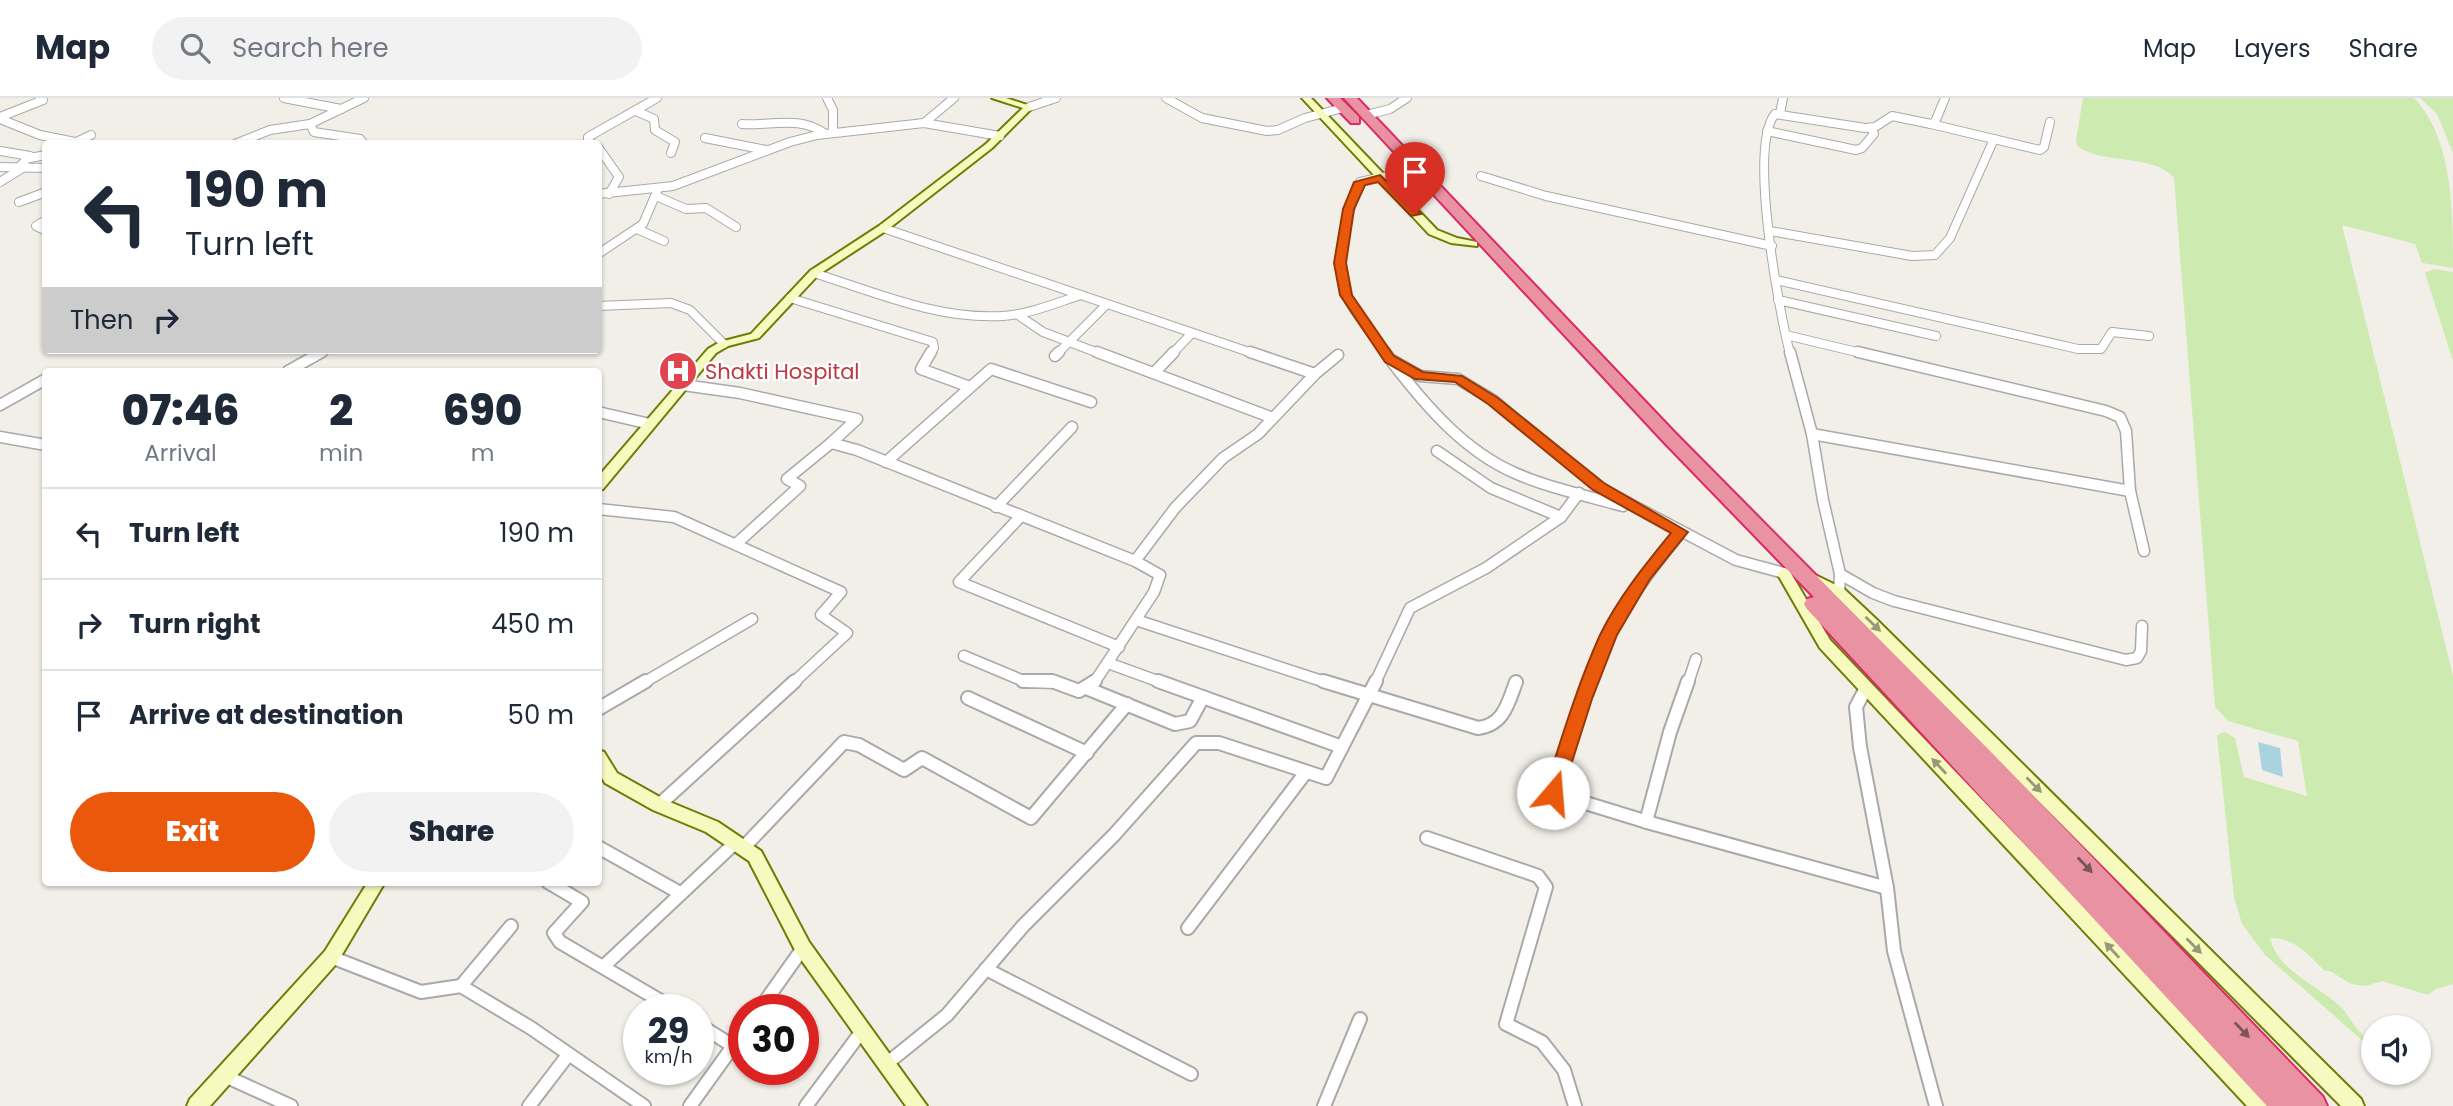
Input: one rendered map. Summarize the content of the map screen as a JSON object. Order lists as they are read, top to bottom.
{
  "places": {
    "hospital": ["Shakti Hospital"]
  },
  "page": {
    "header": "Map",
    "search": "Search here",
    "nav": ["Map", "Layers", "Share"],
    "turn": ["190 m", "Turn left"],
    "then": "Then",
    "eta": [
      "07:46",
      "Arrival",
      "2",
      "min",
      "690",
      "m"
    ],
    "list": [
      {
        "name": "Turn left",
        "value": "190 m"
      },
      {
        "name": "Turn right",
        "value": "450 m"
      },
      {
        "name": "Arrive at destination",
        "value": "50 m"
      }
    ],
    "buttons": ["Exit", "Share"],
    "speed": "29 km/h",
    "limit": "30"
  }
}
